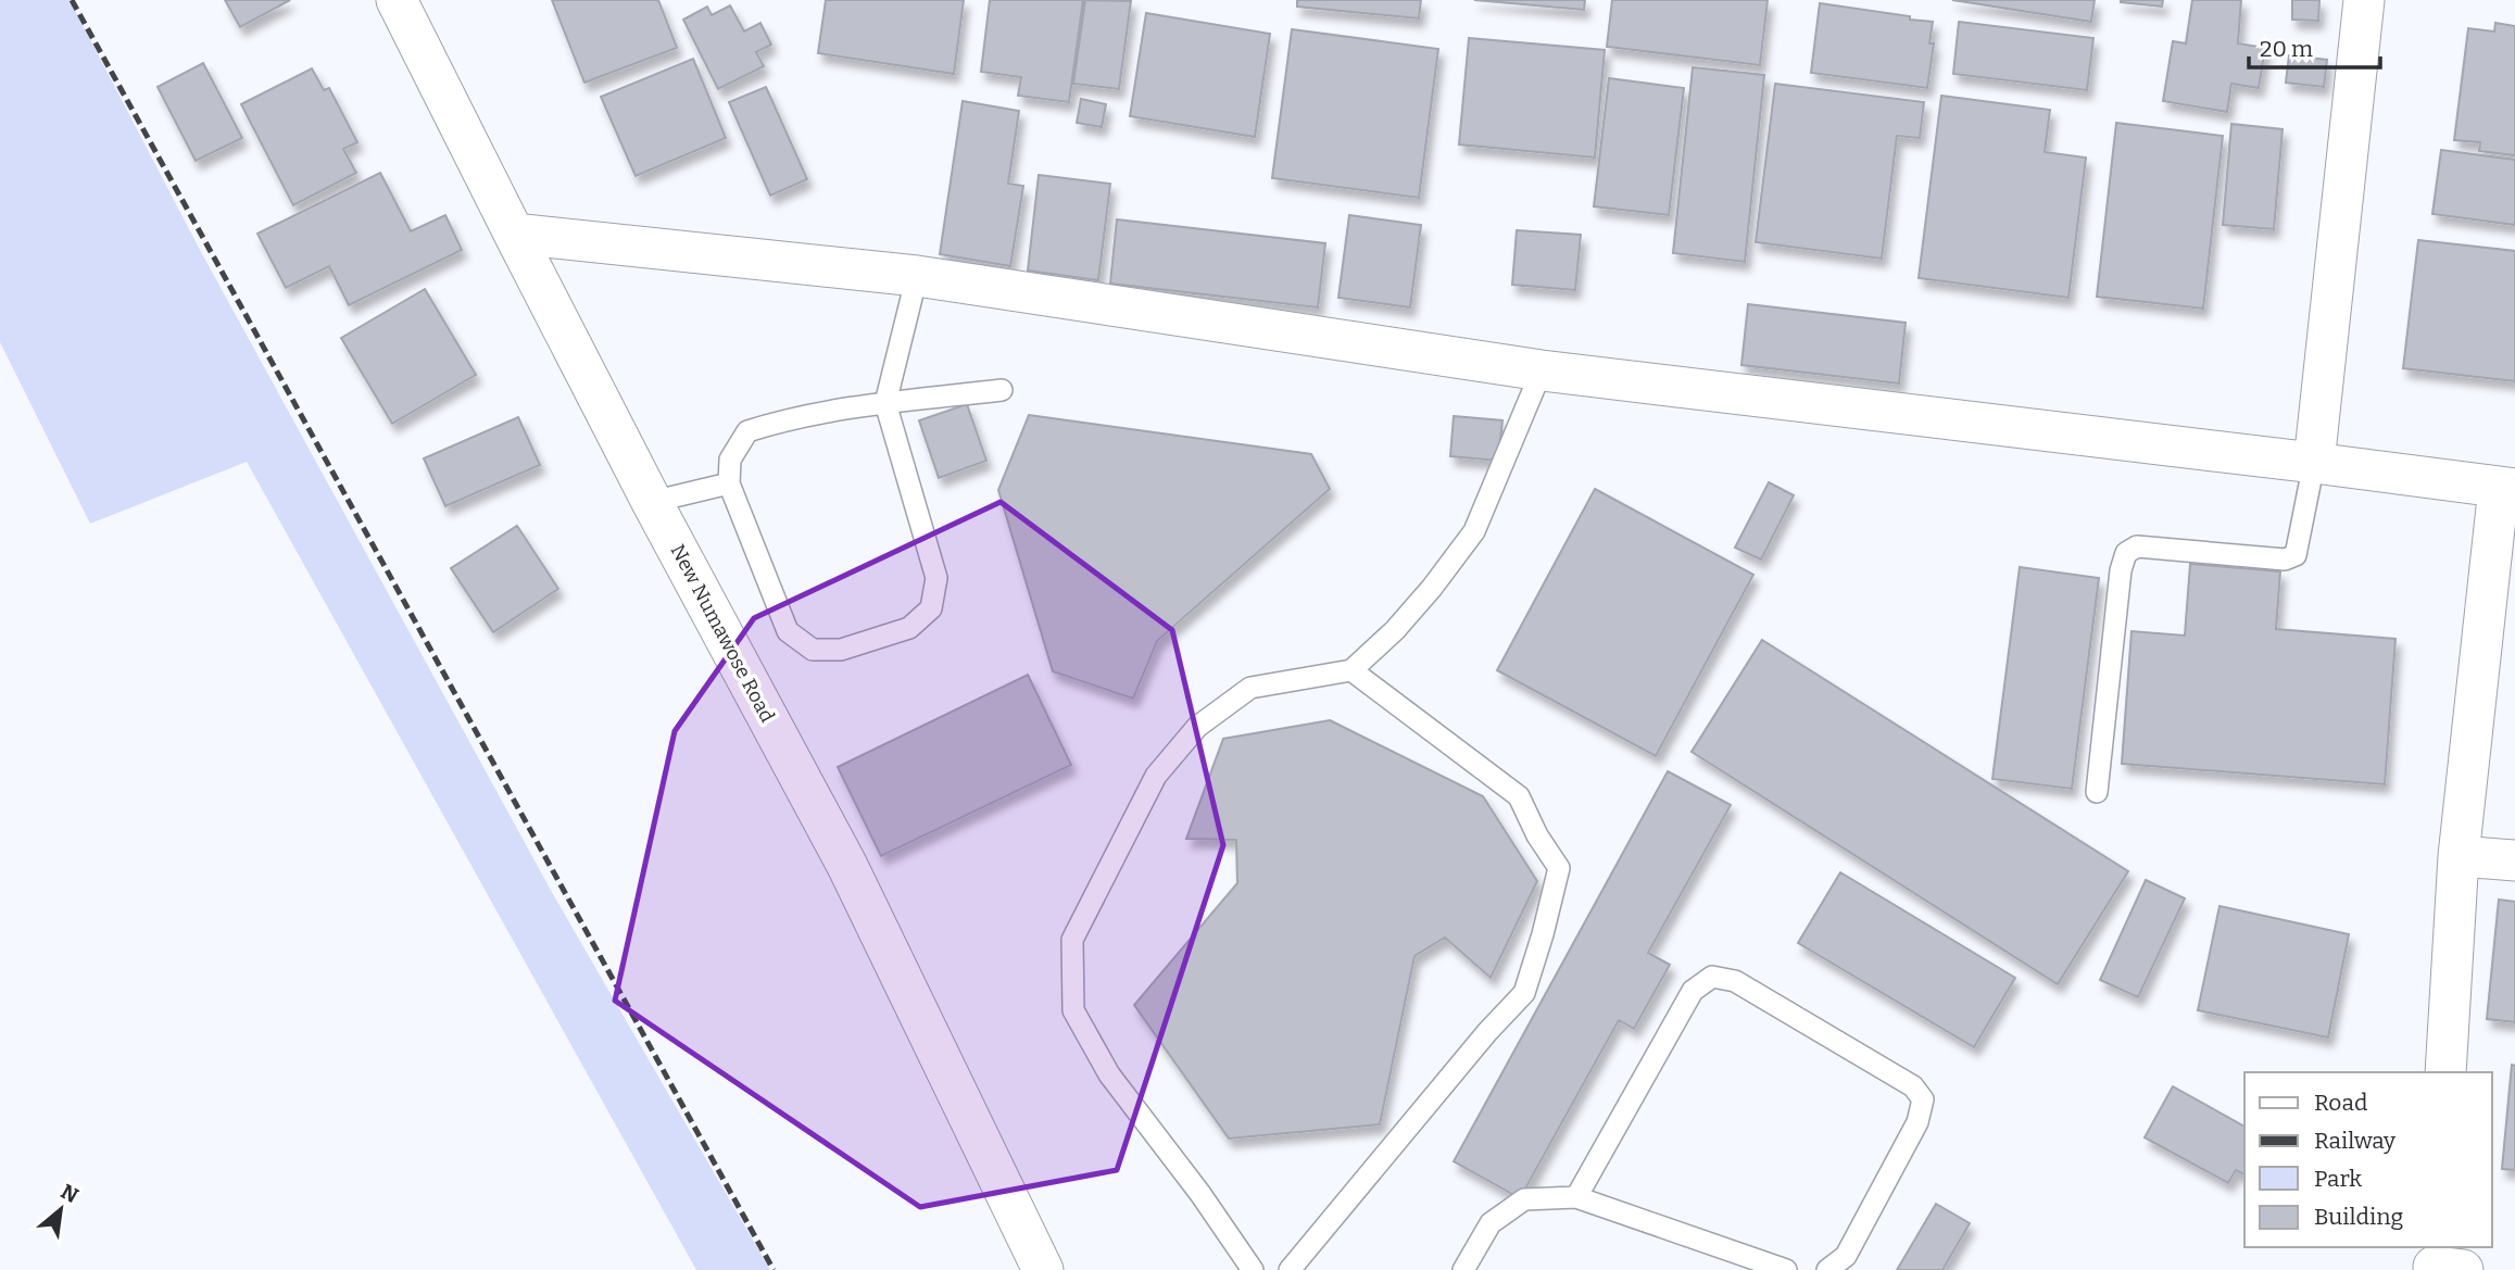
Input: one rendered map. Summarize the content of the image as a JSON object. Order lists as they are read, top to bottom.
{
  "streets": {
    "street": ["New Numawose Road"]
  },
  "legend": [
    "Road",
    "Railway",
    "Park",
    "Building"
  ],
  "scale_bar": "20 m",
  "north": "top right"
}
